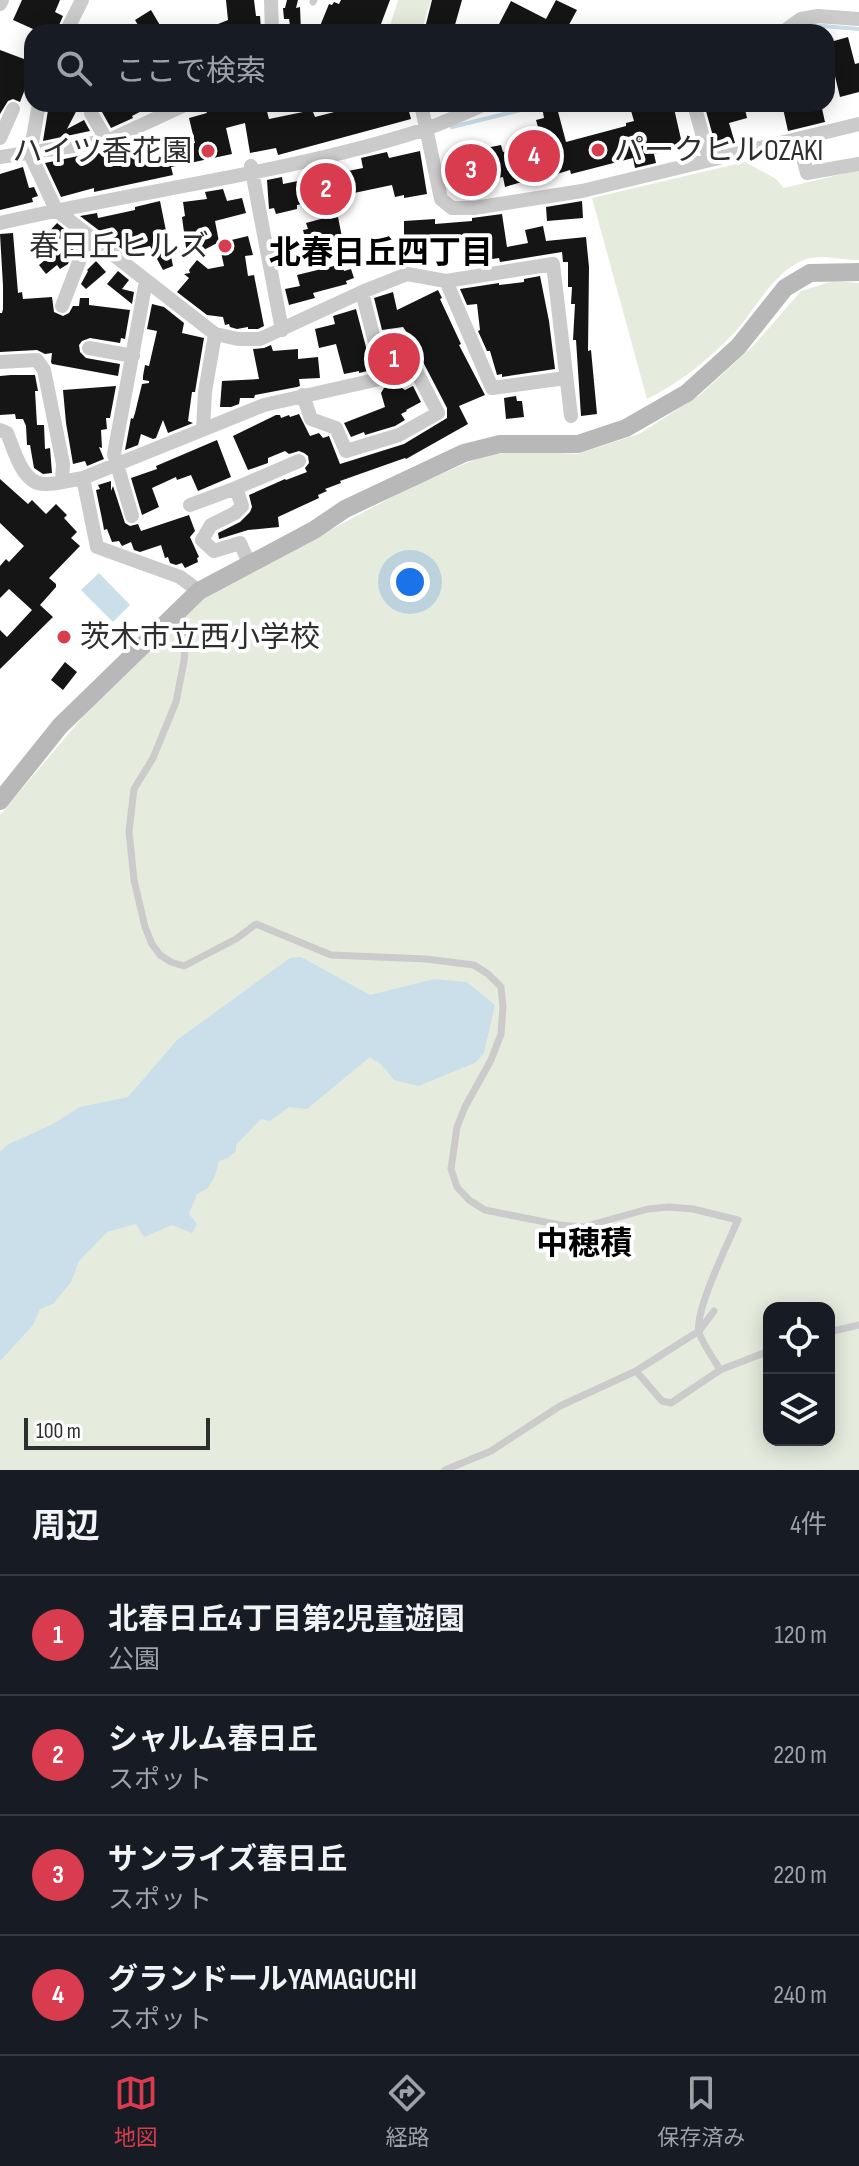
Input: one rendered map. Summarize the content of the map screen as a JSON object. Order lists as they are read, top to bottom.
{
  "districts": ["北春日丘四丁目", "中穂積"],
  "places": [
    "パークヒルOZAKI",
    "ハイツ香花園",
    "春日丘ヒルズ",
    "茨木市立西小学校"
  ],
  "scale_bar": "100 m",
  "page": {
    "search": "ここで検索",
    "pins": [
      "4",
      "3",
      "2",
      "1"
    ],
    "scale": "100 m",
    "heading": ["周辺", "4件"],
    "list": [
      {
        "mark": "1",
        "name": "北春日丘4丁目第2児童遊園",
        "note": "公園",
        "value": "120 m"
      },
      {
        "mark": "2",
        "name": "シャルム春日丘",
        "note": "スポット",
        "value": "220 m"
      },
      {
        "mark": "3",
        "name": "サンライズ春日丘",
        "note": "スポット",
        "value": "220 m"
      },
      {
        "mark": "4",
        "name": "グランドールYAMAGUCHI",
        "note": "スポット",
        "value": "240 m"
      }
    ],
    "nav": ["地図", "経路", "保存済み"]
  }
}
